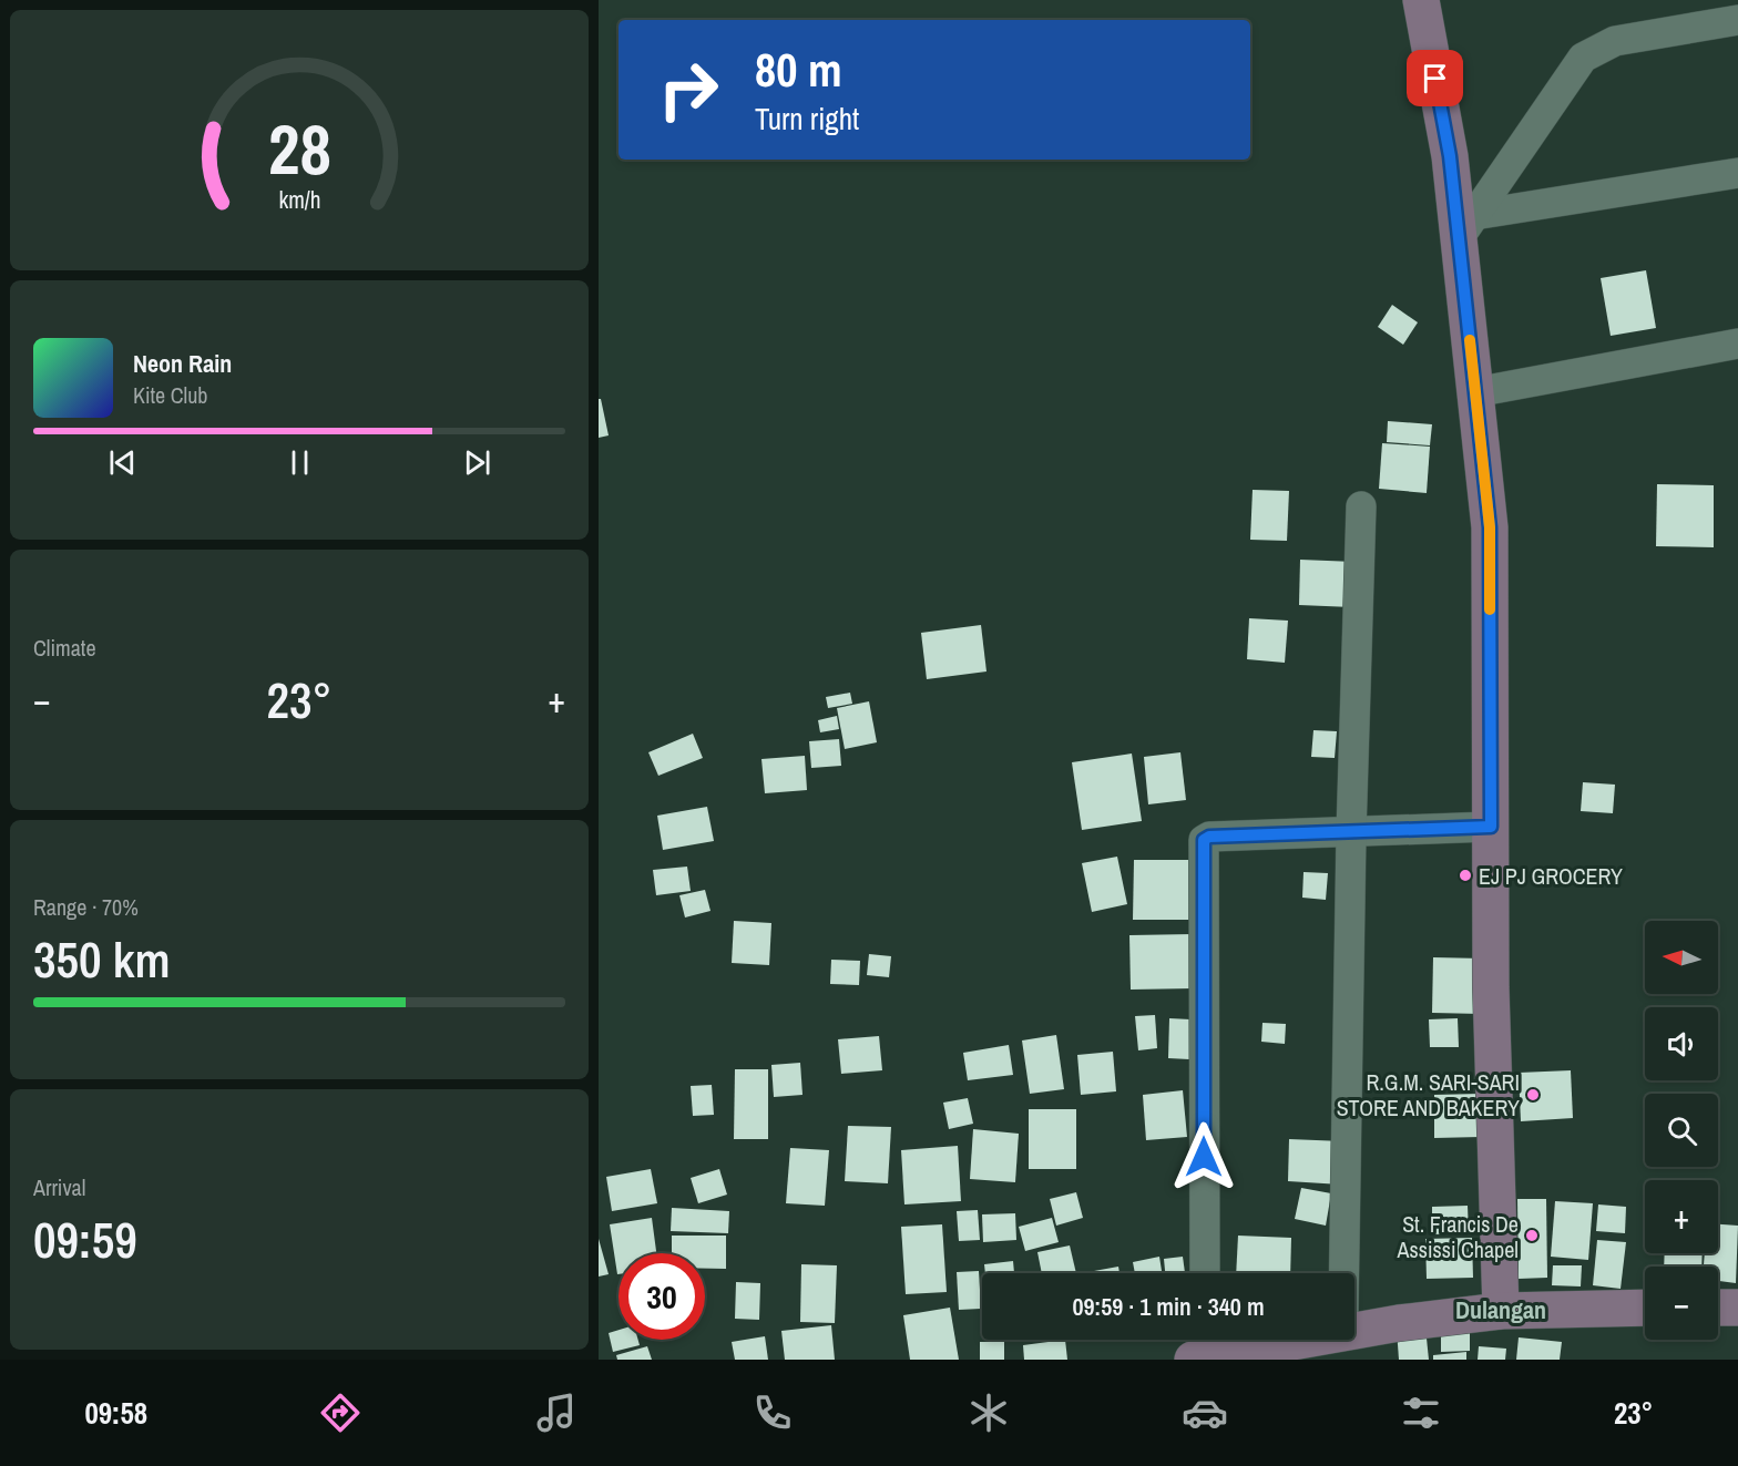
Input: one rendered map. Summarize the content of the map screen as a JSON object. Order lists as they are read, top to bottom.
{
  "districts": ["Dulangan"],
  "places": ["EJ PJ GROCERY", "R.G.M. SARI-SARI STORE AND BAKERY", "St. Francis De Assissi Chapel"],
  "north": "left",
  "page": {
    "turn": ["80 m", "Turn right"],
    "song": ["Neon Rain", "Kite Club"],
    "tile": [
      "Climate",
      ["Range · 70%", "350 km"],
      ["Arrival", "09:59"]
    ],
    "heat": ["−", "23°", "+"],
    "map_buttons": ["+", "−"],
    "limit": "30",
    "trip": "09:59 · 1 min · 340 m",
    "tabs": ["09:58", "23°"],
    "gauge": ["28", "km/h"]
  }
}
